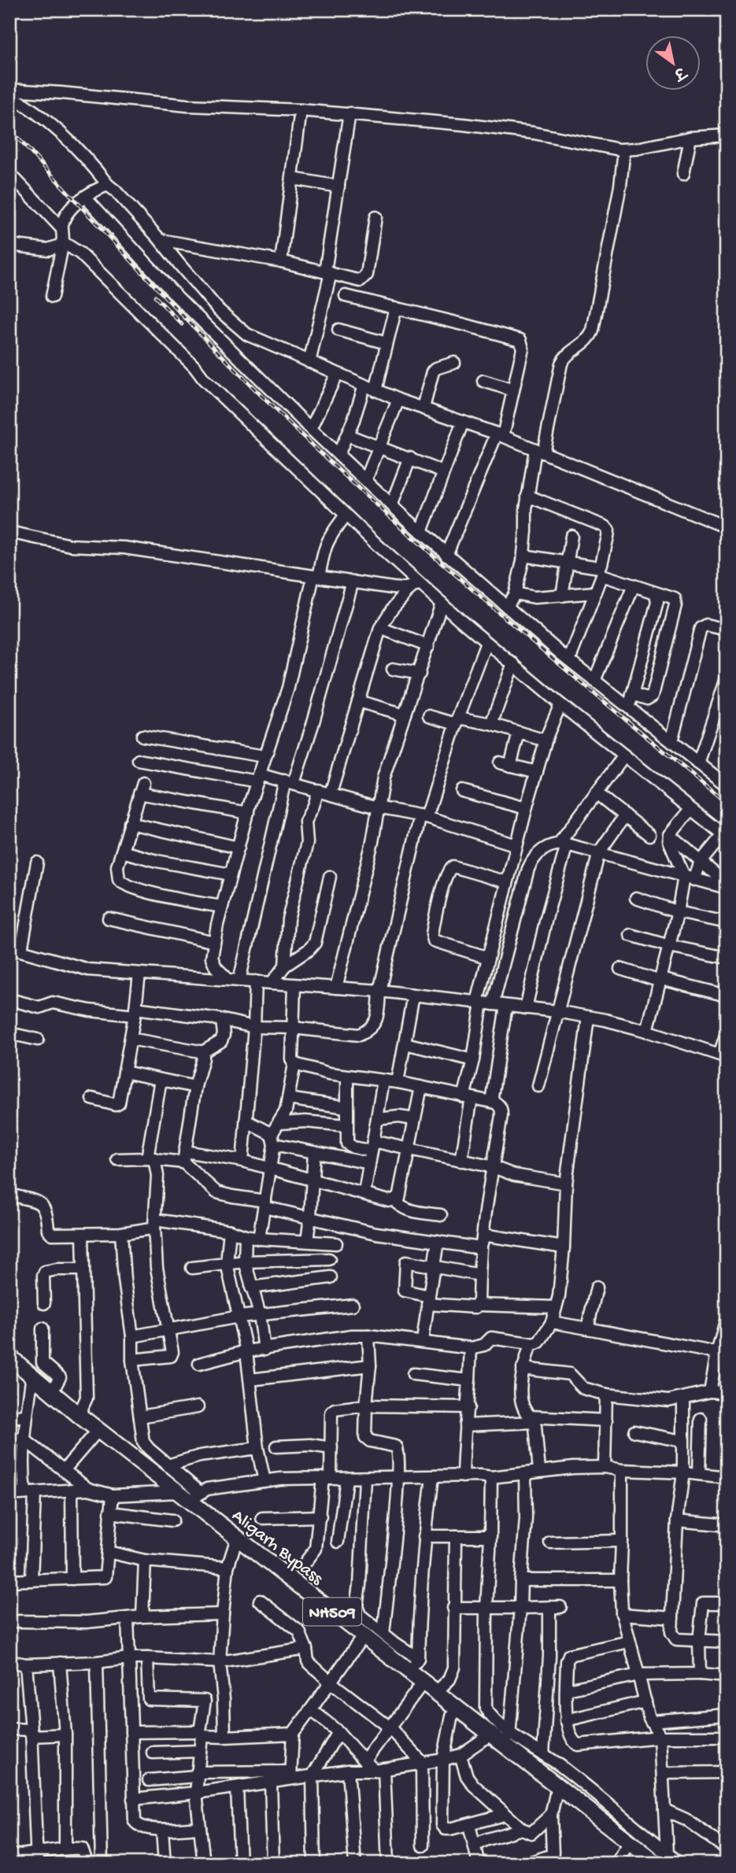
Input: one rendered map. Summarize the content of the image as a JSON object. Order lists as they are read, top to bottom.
{
  "streets": {
    "highway": ["Aligarh Bypass", "NH509"]
  },
  "north": "bottom right"
}
